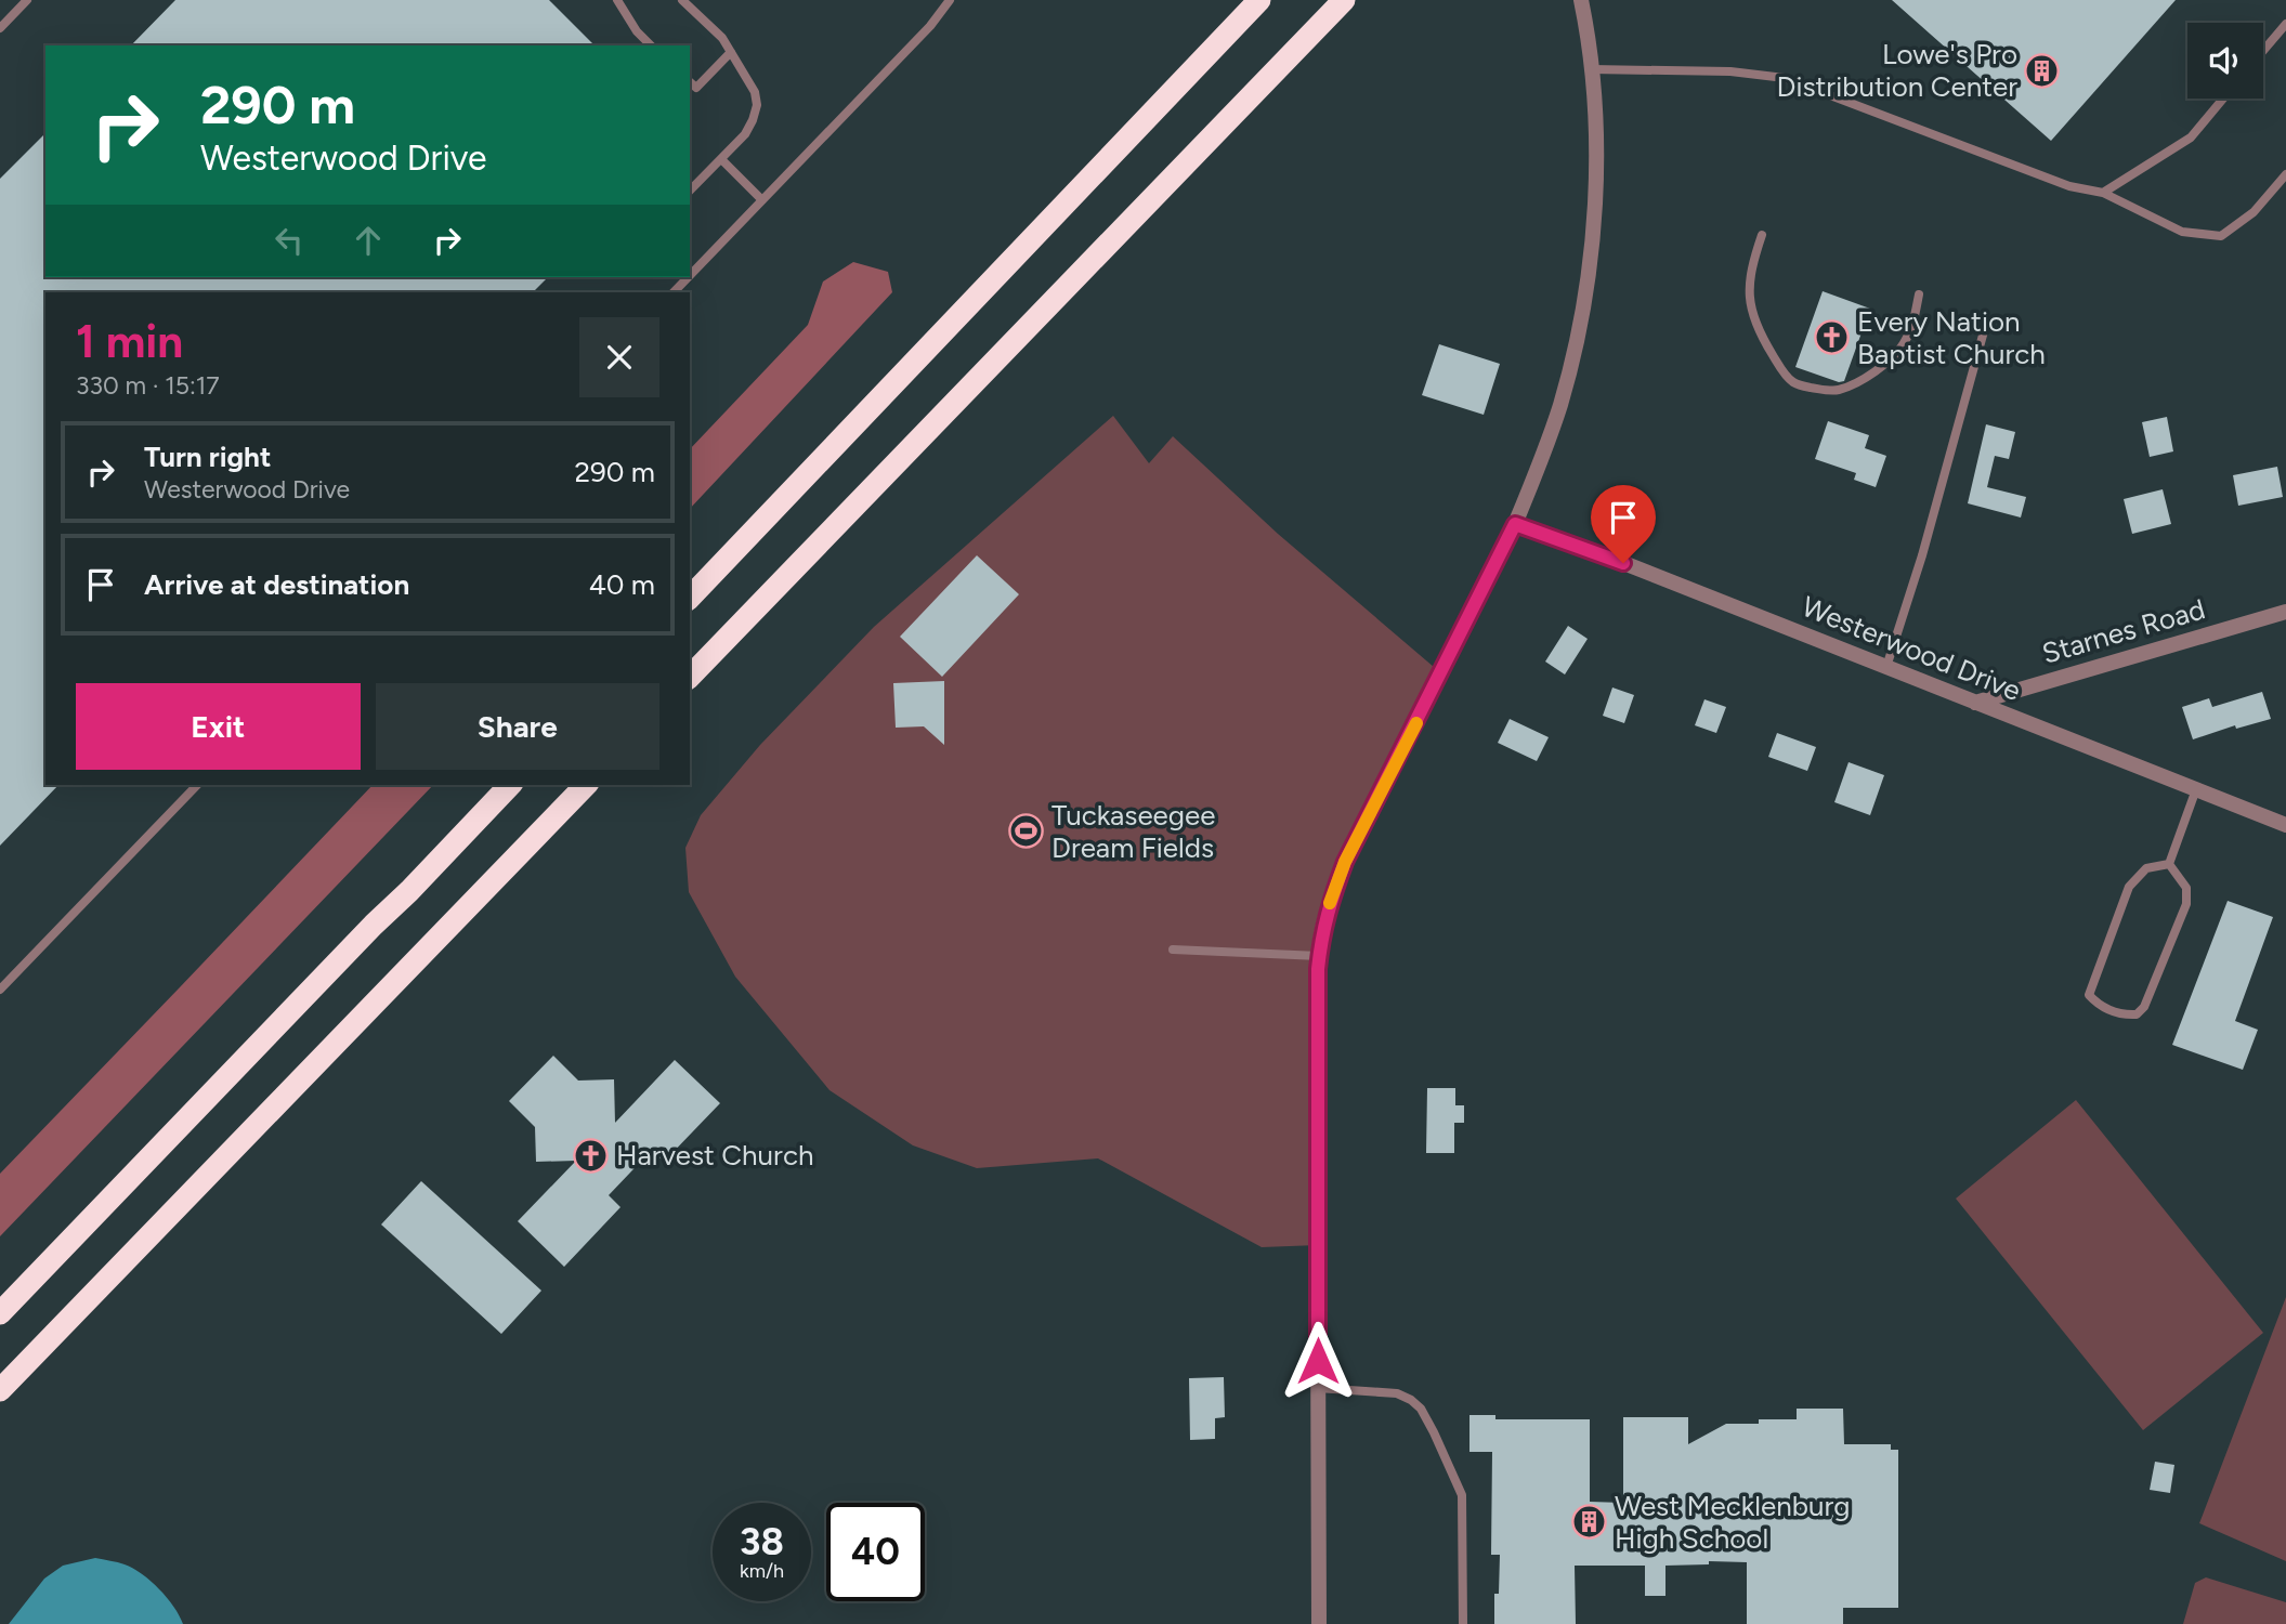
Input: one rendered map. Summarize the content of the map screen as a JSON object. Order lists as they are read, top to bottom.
{
  "streets": {
    "street": ["Starnes Road", "Westerwood Drive"]
  },
  "crossings": [
    ["Starnes Road", "Westerwood Drive"]
  ],
  "places": {
    "building": ["Lowe's Pro Distribution Center", "West Mecklenburg High School"],
    "church": ["Every Nation Baptist Church", "Harvest Church"],
    "sports": ["Tuckaseegee Dream Fields"]
  },
  "page": {
    "turn": ["290 m", "Westerwood Drive"],
    "heading": ["1 min", "330 m · 15:17"],
    "list": [
      {
        "name": "Turn right",
        "note": "Westerwood Drive",
        "value": "290 m"
      },
      {
        "name": "Arrive at destination",
        "value": "40 m"
      }
    ],
    "buttons": ["Exit", "Share"],
    "speed": "38 km/h",
    "limit": "40"
  }
}
